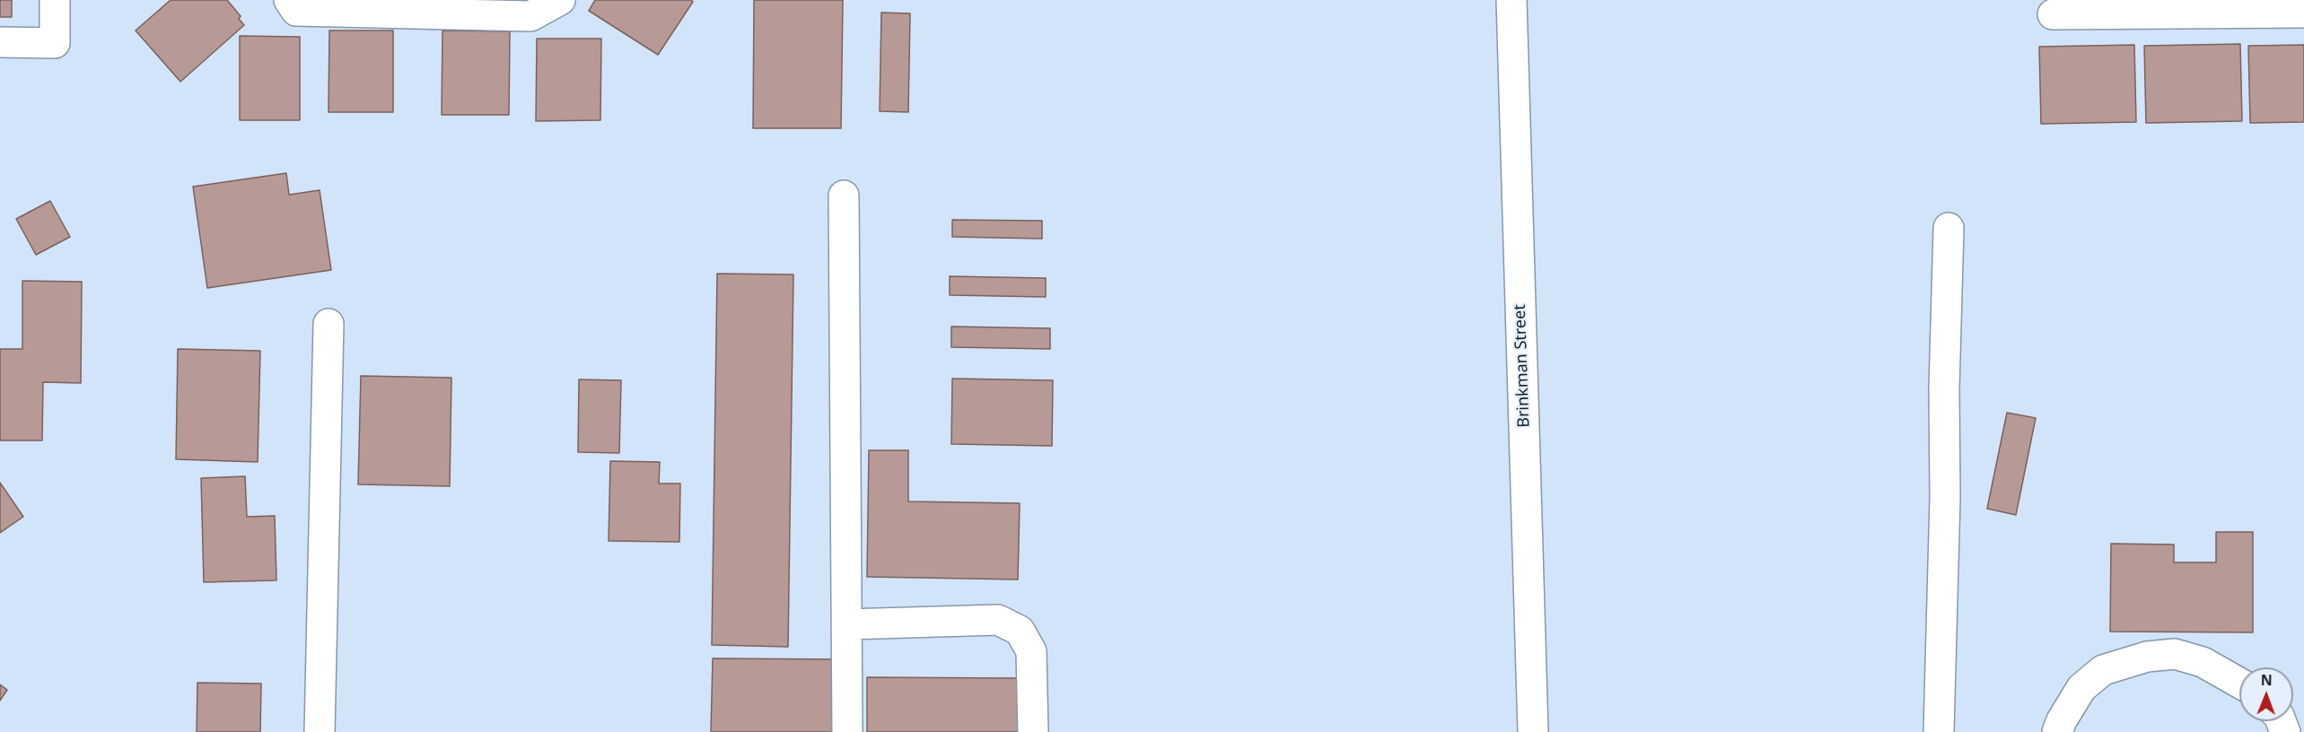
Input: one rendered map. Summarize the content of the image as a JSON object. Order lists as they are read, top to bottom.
{
  "streets": {
    "street": ["Brinkman Street"]
  },
  "north": "top"
}
